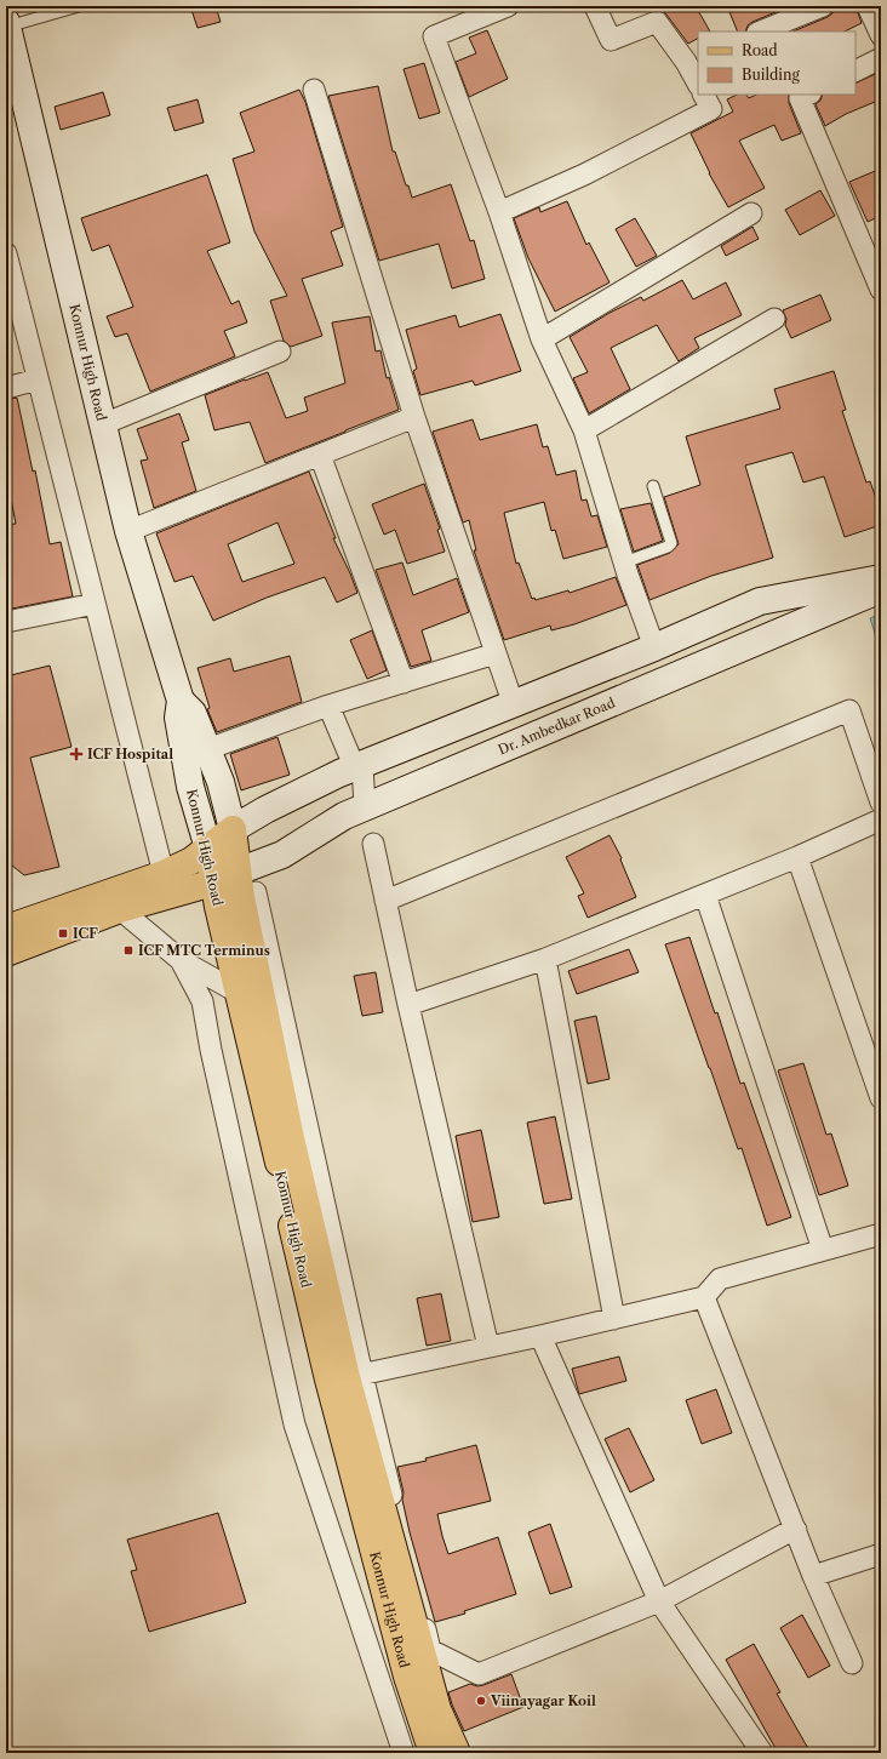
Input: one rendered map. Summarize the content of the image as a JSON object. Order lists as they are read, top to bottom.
{
  "streets": {
    "main road": ["Konnur High Road", "Dr. Ambedkar Road"]
  },
  "places": {
    "health": ["ICF Hospital"],
    "transit": ["ICF", "ICF MTC Terminus"],
    "other": ["Viinayagar Koil"]
  },
  "legend": ["Road", "Building"]
}
